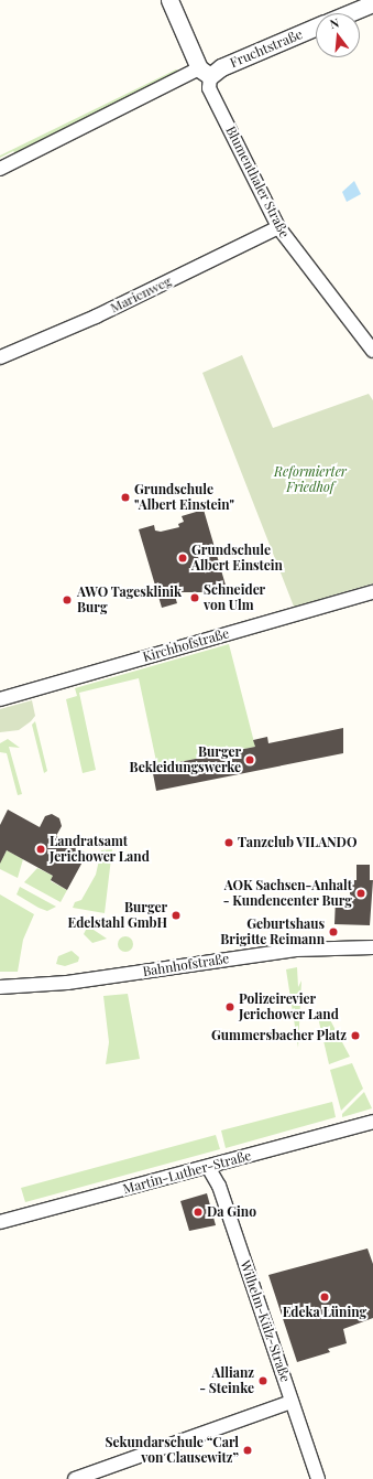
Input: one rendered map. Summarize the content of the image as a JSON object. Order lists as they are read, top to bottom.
{
  "streets": {
    "street": [
      "Fruchtstraße",
      "Blumenthaler Straße",
      "Marienweg",
      "Kirchhofstraße",
      "Bahnhofstraße",
      "Martin-Luther-Straße",
      "Wilhelm-Külz-Straße"
    ]
  },
  "crossings": [
    ["Fruchtstraße", "Blumenthaler Straße"],
    ["Blumenthaler Straße", "Marienweg"],
    ["Martin-Luther-Straße", "Wilhelm-Külz-Straße"]
  ],
  "parks": ["Reformierter Friedhof"],
  "places": [
    "Grundschule \"Albert Einstein\"",
    "Grundschule Albert Einstein",
    "Schneider von Ulm",
    "AWO Tagesklinik Burg",
    "Burger Bekleidungswerke",
    "Tanzclub VILANDO",
    "Landratsamt Jerichower Land",
    "AOK Sachsen-Anhalt - Kundencenter Burg",
    "Burger Edelstahl GmbH",
    "Geburtshaus Brigitte Reimann",
    "Polizeirevier Jerichower Land",
    "Gummersbacher Platz",
    "Da Gino",
    "Edeka Lüning",
    "Allianz - Steinke",
    "Sekundarschule “Carl von Clausewitz”"
  ],
  "north": "top"
}
